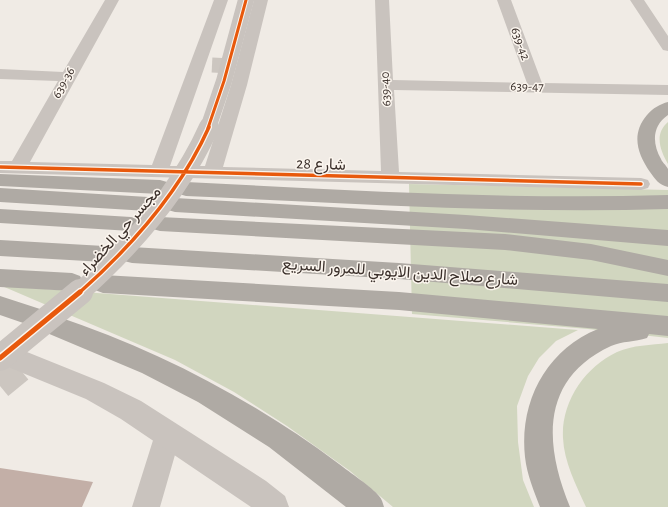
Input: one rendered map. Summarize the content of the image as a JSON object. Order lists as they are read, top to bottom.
{
  "streets": {
    "highway": ["شارع صلاح الدين الايوبي للمرور السريع"],
    "street": [
      "639-42",
      "639-36",
      "639-47",
      "639-40",
      "شارع 28",
      "مجسر حي الخضراء"
    ]
  },
  "crossings": [
    ["639-42", "639-47"],
    ["639-36", "شارع 28"],
    ["639-47", "639-40"],
    ["639-40", "شارع 28"]
  ]
}
